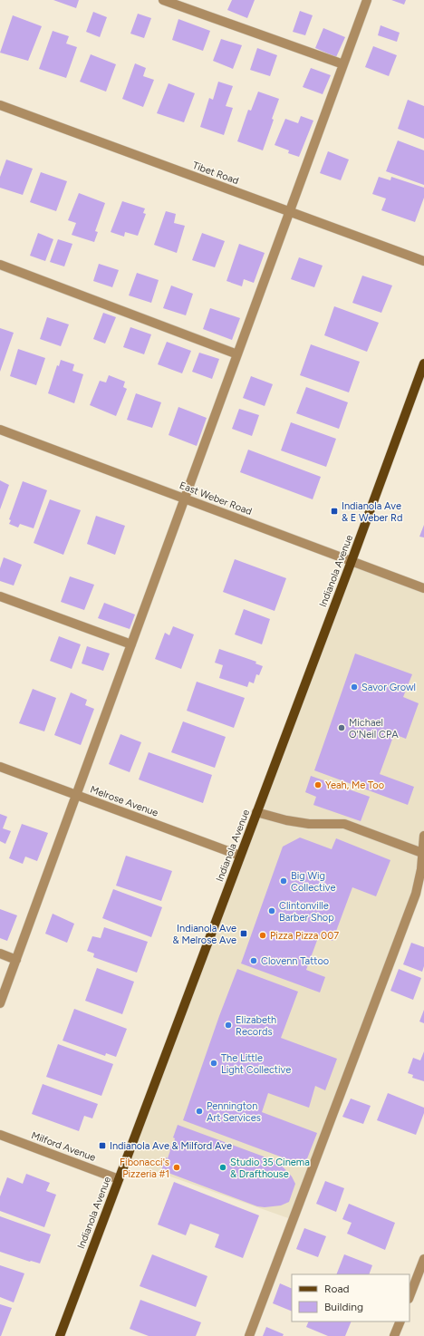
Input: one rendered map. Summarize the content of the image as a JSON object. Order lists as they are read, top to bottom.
{
  "streets": {
    "main road": ["Indianola Avenue"],
    "street": [
      "Tibet Road",
      "East Weber Road",
      "Melrose Avenue",
      "Milford Avenue"
    ]
  },
  "crossings": [
    ["East Weber Road", "Indianola Avenue"],
    ["Indianola Avenue", "Melrose Avenue"],
    ["Indianola Avenue", "Milford Avenue"]
  ],
  "places": {
    "transit": ["Indianola Ave & E Weber Rd", "Indianola Ave & Melrose Ave", "Indianola Ave & Milford Ave"],
    "other": [
      "Savor Growl",
      "Michael O'Neil CPA",
      "Yeah, Me Too",
      "Big Wig Collective",
      "Clintonville Barber Shop",
      "Pizza Pizza 007",
      "Clovenn Tattoo",
      "Elizabeth Records",
      "The Little Light Collective",
      "Pennington Art Services",
      "Fibonacci's Pizzeria #1",
      "Studio 35 Cinema & Drafthouse"
    ]
  },
  "legend": ["Road", "Building"]
}
